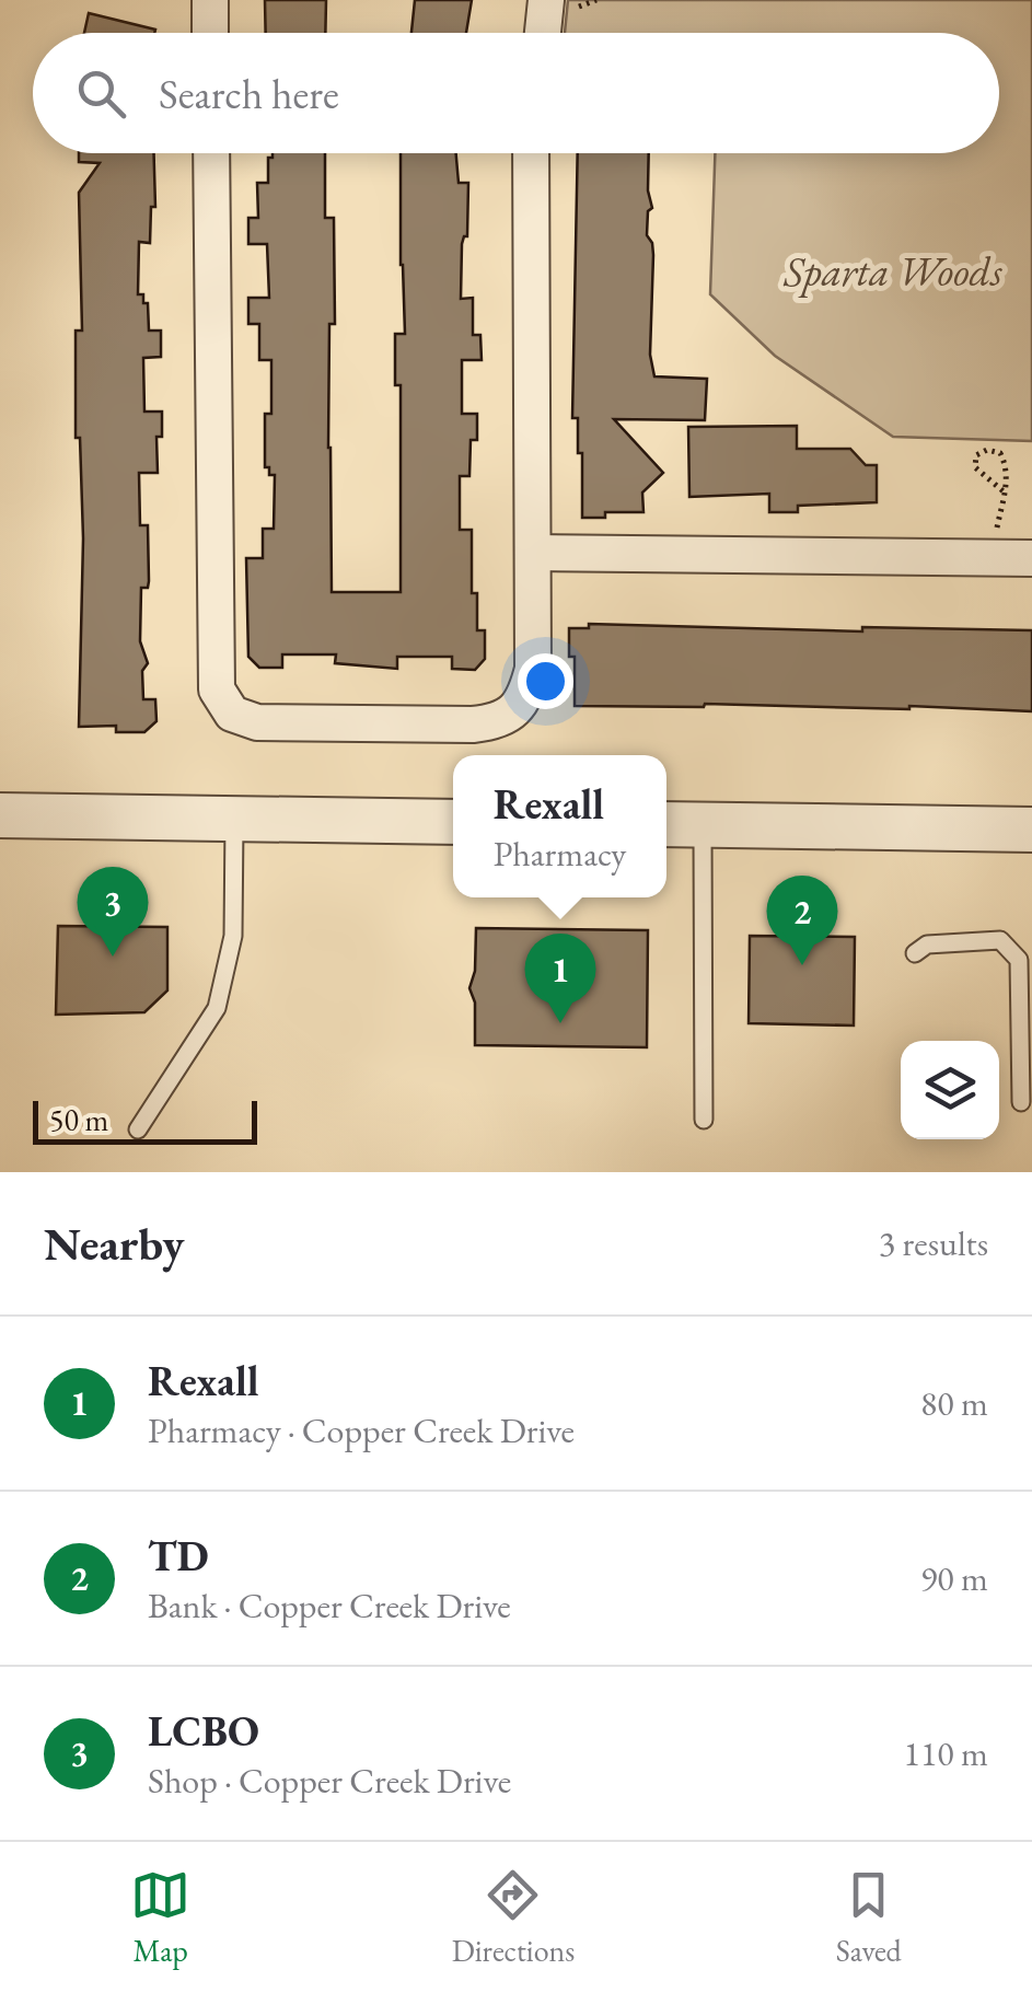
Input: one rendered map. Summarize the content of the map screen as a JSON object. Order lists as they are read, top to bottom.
{
  "parks": ["Sparta Woods"],
  "scale_bar": "50 m",
  "page": {
    "search": "Search here",
    "popup": ["Rexall", "Pharmacy"],
    "pins": ["3", "2", "1"],
    "scale": "50 m",
    "heading": ["Nearby", "3 results"],
    "list": [
      {
        "mark": "1",
        "name": "Rexall",
        "note": "Pharmacy · Copper Creek Drive",
        "value": "80 m"
      },
      {
        "mark": "2",
        "name": "TD",
        "note": "Bank · Copper Creek Drive",
        "value": "90 m"
      },
      {
        "mark": "3",
        "name": "LCBO",
        "note": "Shop · Copper Creek Drive",
        "value": "110 m"
      }
    ],
    "nav": ["Map", "Directions", "Saved"]
  }
}
